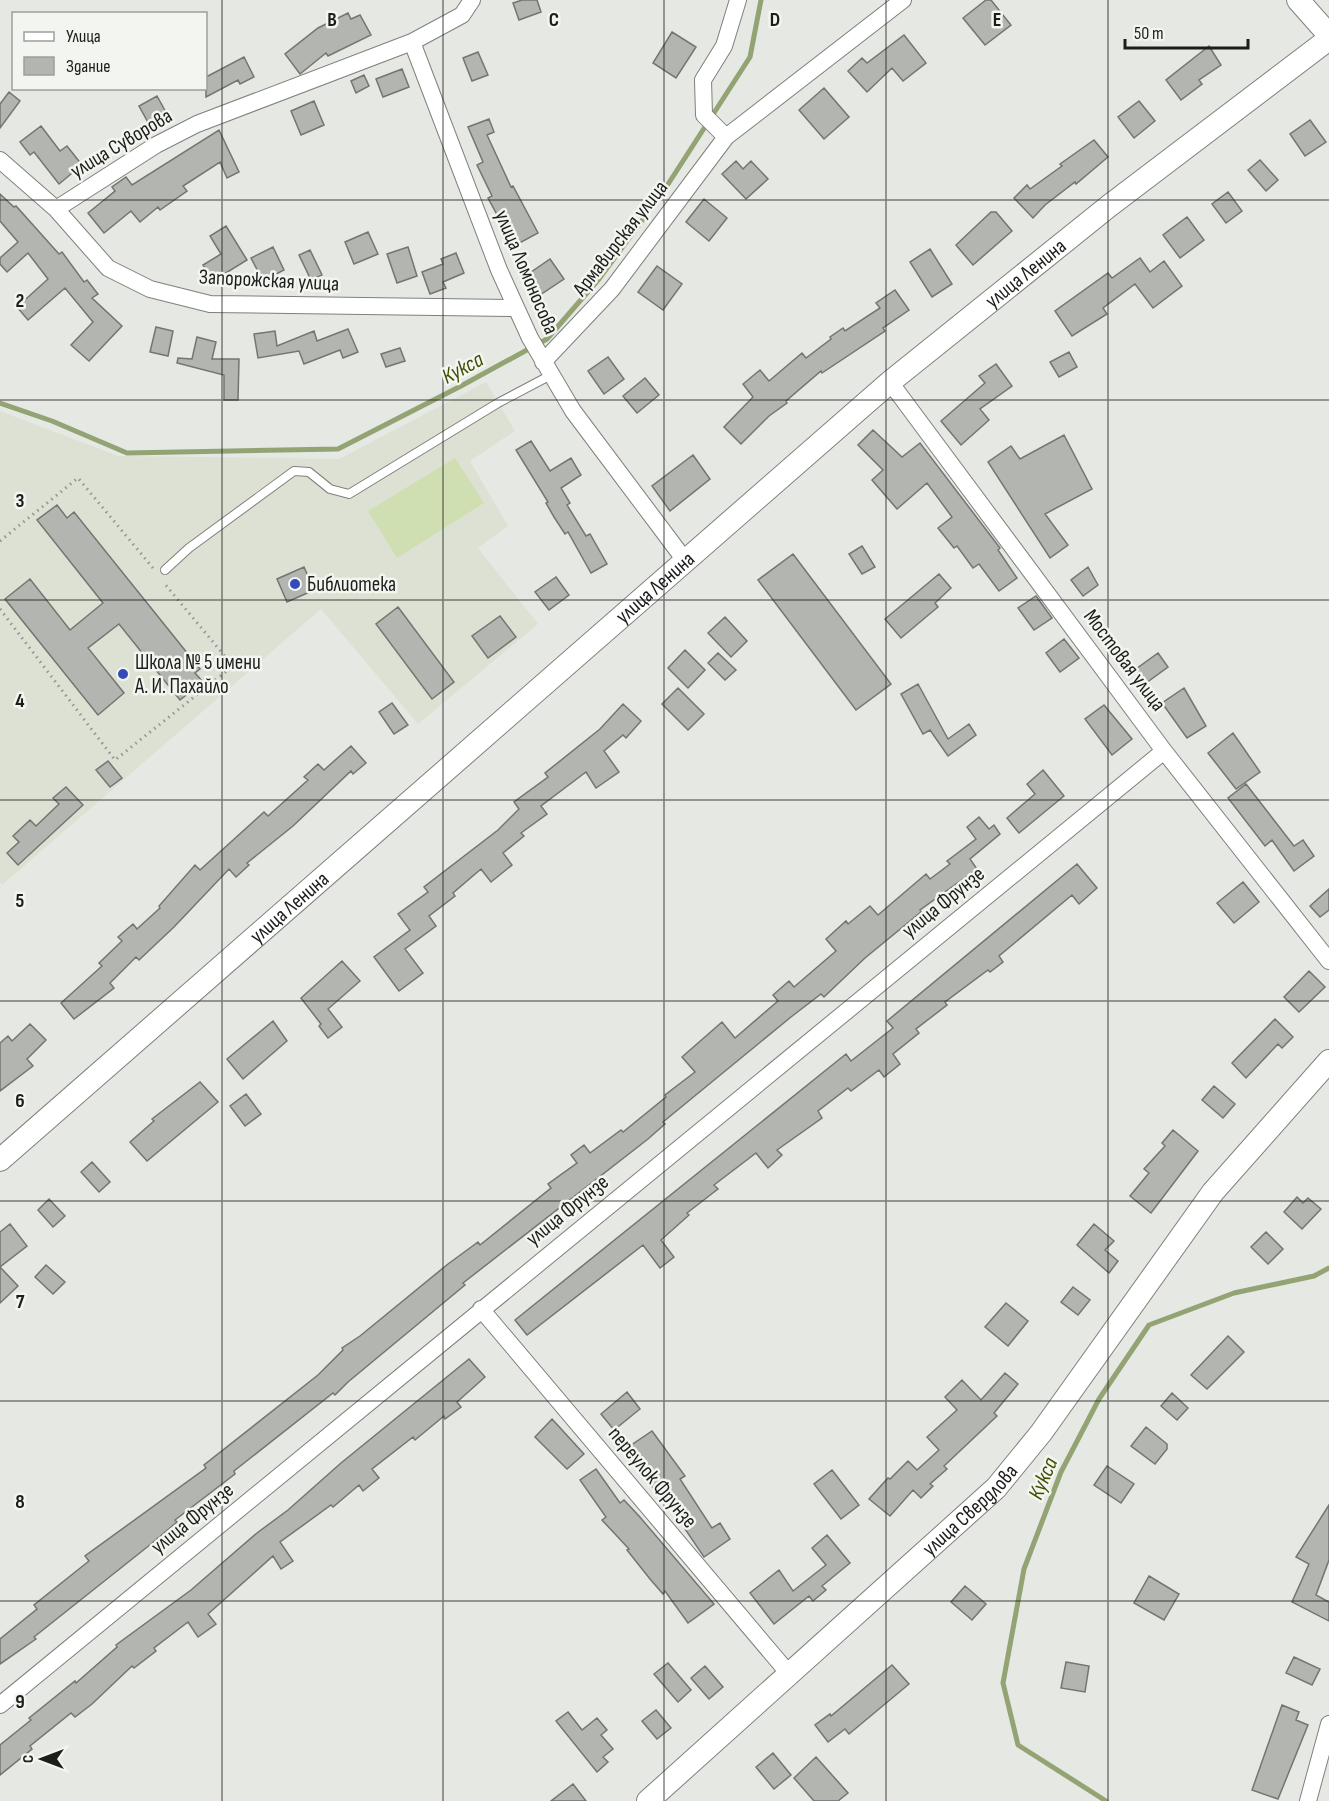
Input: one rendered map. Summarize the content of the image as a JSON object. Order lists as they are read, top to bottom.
{
  "streets": {
    "street": [
      "улица Суворова",
      "Армавирская улица",
      "улица Ломоносова",
      "улица Ленина",
      "Запорожская улица",
      "Мостовая улица",
      "улица Фрунзе",
      "переулок Фрунзе",
      "улица Свердлова"
    ]
  },
  "crossings": [
    ["улица Суворова", "улица Ломоносова"],
    ["улица Суворова", "Запорожская улица"],
    ["Армавирская улица", "улица Ломоносова"],
    ["улица Ломоносова", "улица Ленина"],
    ["улица Ломоносова", "Запорожская улица"],
    ["улица Ленина", "Мостовая улица"],
    ["Мостовая улица", "улица Фрунзе"],
    ["улица Фрунзе", "переулок Фрунзе"],
    ["переулок Фрунзе", "улица Свердлова"]
  ],
  "water": ["Кукса"],
  "places": ["Библиотека", "Школа № 5 имени А. И. Пахайло"],
  "legend": ["Улица", "Здание"],
  "scale_bar": "50 m",
  "north": "left",
  "grid": {
    "columns": [
      "B",
      "C",
      "D",
      "E"
    ],
    "rows": [
      "2",
      "3",
      "4",
      "5",
      "6",
      "7",
      "8",
      "9"
    ]
  }
}
